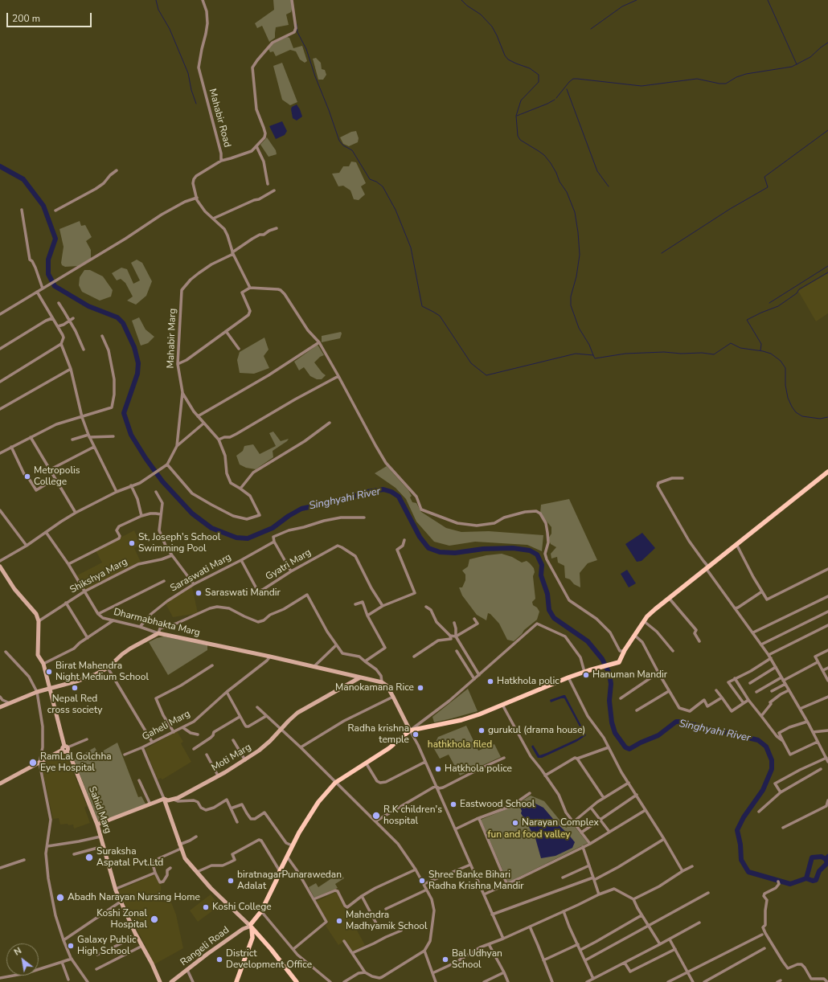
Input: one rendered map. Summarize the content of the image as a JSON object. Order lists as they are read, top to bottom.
{
  "streets": {
    "street": [
      "Mahabir Road",
      "Mahabir Marg",
      "Gyatri Marg",
      "Saraswati Marg",
      "Shikshya Marg",
      "Dharmabhakta Marg",
      "Gaheli Marg",
      "Moti Marg",
      "Sahid Marg",
      "Rangeli Road"
    ]
  },
  "crossings": [
    ["Mahabir Road", "Mahabir Marg"],
    ["Gyatri Marg", "Saraswati Marg"],
    ["Saraswati Marg", "Dharmabhakta Marg"],
    ["Shikshya Marg", "Dharmabhakta Marg"],
    ["Shikshya Marg", "Sahid Marg"],
    ["Dharmabhakta Marg", "Gaheli Marg"],
    ["Dharmabhakta Marg", "Moti Marg"]
  ],
  "water": ["Singhyahi River"],
  "parks": ["hathkhola filed", "fun and food valley"],
  "places": [
    "Metropolis College",
    "St, Joseph's School Swimming Pool",
    "Saraswati Mandir",
    "Birat Mahendra Night Medium School",
    "Hanuman Mandir",
    "Hatkhola polic",
    "Nepal Red cross society",
    "Manokamana Rice",
    "gurukul (drama house)",
    "Radha krishna temple",
    "RamLal Golchha Eye Hospital",
    "Hatkhola police",
    "Eastwood School",
    "R.K children's hospital",
    "Narayan Complex",
    "Suraksha Aspatal Pvt.Ltd",
    "biratnagarPunarawedan Adalat",
    "Shree Banke Bihari Radha Krishna Mandir",
    "Abadh Narayan Nursing Home",
    "Koshi College",
    "Koshi Zonal Hospital",
    "Mahendra Madhyamik School",
    "Galaxy Public High School",
    "District Development Office",
    "Bal Udhyan School"
  ],
  "scale_bar": "200 m",
  "north": "top left"
}
